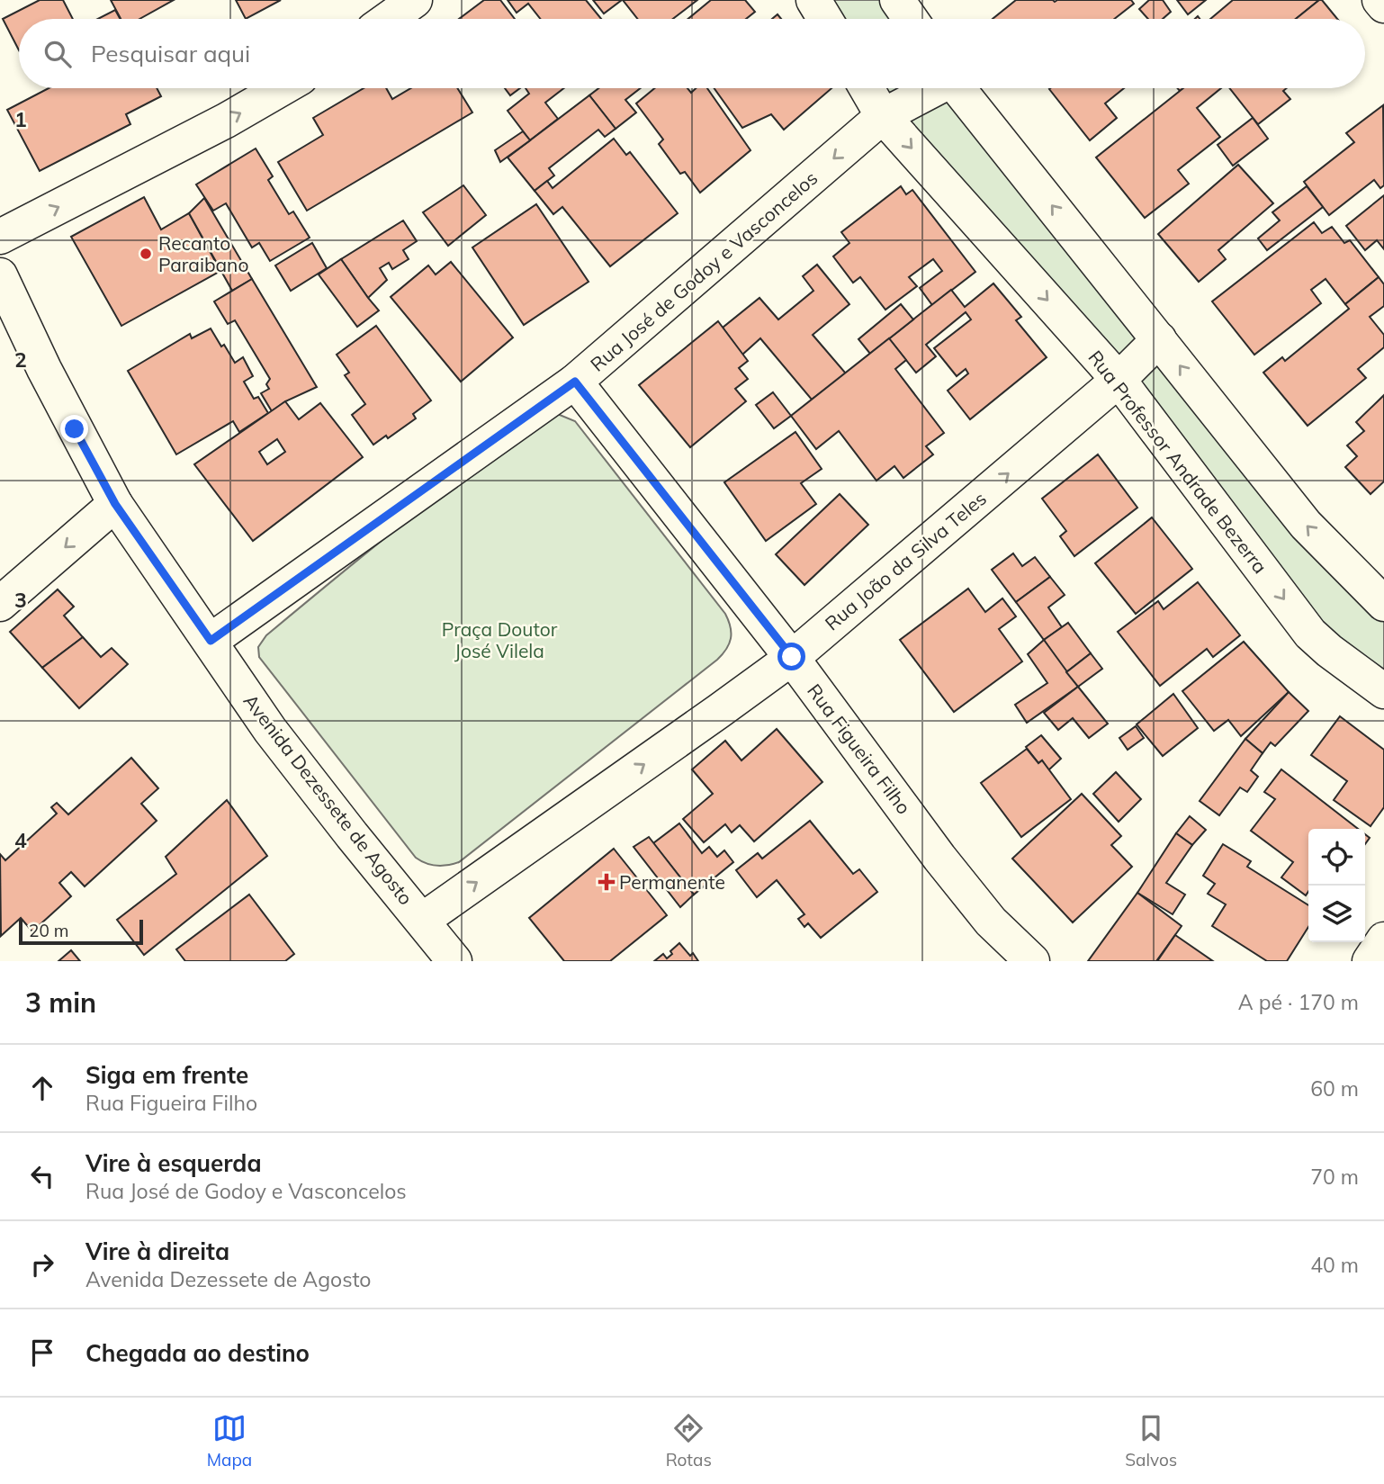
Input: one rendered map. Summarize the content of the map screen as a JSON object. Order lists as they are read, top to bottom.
{
  "streets": {
    "street": [
      "Rua José de Godoy e Vasconcelos",
      "Rua Professor Andrade Bezerra",
      "Rua João da Silva Teles",
      "Rua Figueira Filho",
      "Avenida Dezessete de Agosto"
    ]
  },
  "crossings": [
    ["Rua José de Godoy e Vasconcelos", "Rua Professor Andrade Bezerra"],
    ["Rua José de Godoy e Vasconcelos", "Rua Figueira Filho"],
    ["Rua José de Godoy e Vasconcelos", "Avenida Dezessete de Agosto"],
    ["Rua Professor Andrade Bezerra", "Rua João da Silva Teles"],
    ["Rua João da Silva Teles", "Rua Figueira Filho"],
    ["Rua João da Silva Teles", "Avenida Dezessete de Agosto"]
  ],
  "one_way": ["Rua José de Godoy e Vasconcelos", "Rua João da Silva Teles"],
  "parks": ["Praça Doutor José Vilela"],
  "places": {
    "other": ["Recanto Paraibano"],
    "health": ["Permanente"]
  },
  "scale_bar": "20 m",
  "page": {
    "search": "Pesquisar aqui",
    "scale": "20 m",
    "heading": ["3 min", "A pé · 170 m"],
    "list": [
      ["Siga em frente", "Rua Figueira Filho", "60 m"],
      ["Vire à esquerda", "Rua José de Godoy e Vasconcelos", "70 m"],
      ["Vire à direita", "Avenida Dezessete de Agosto", "40 m"],
      "Chegada ao destino"
    ],
    "nav": ["Mapa", "Rotas", "Salvos"]
  },
  "grid": {
    "rows": [
      "1",
      "2",
      "3",
      "4"
    ]
  }
}
